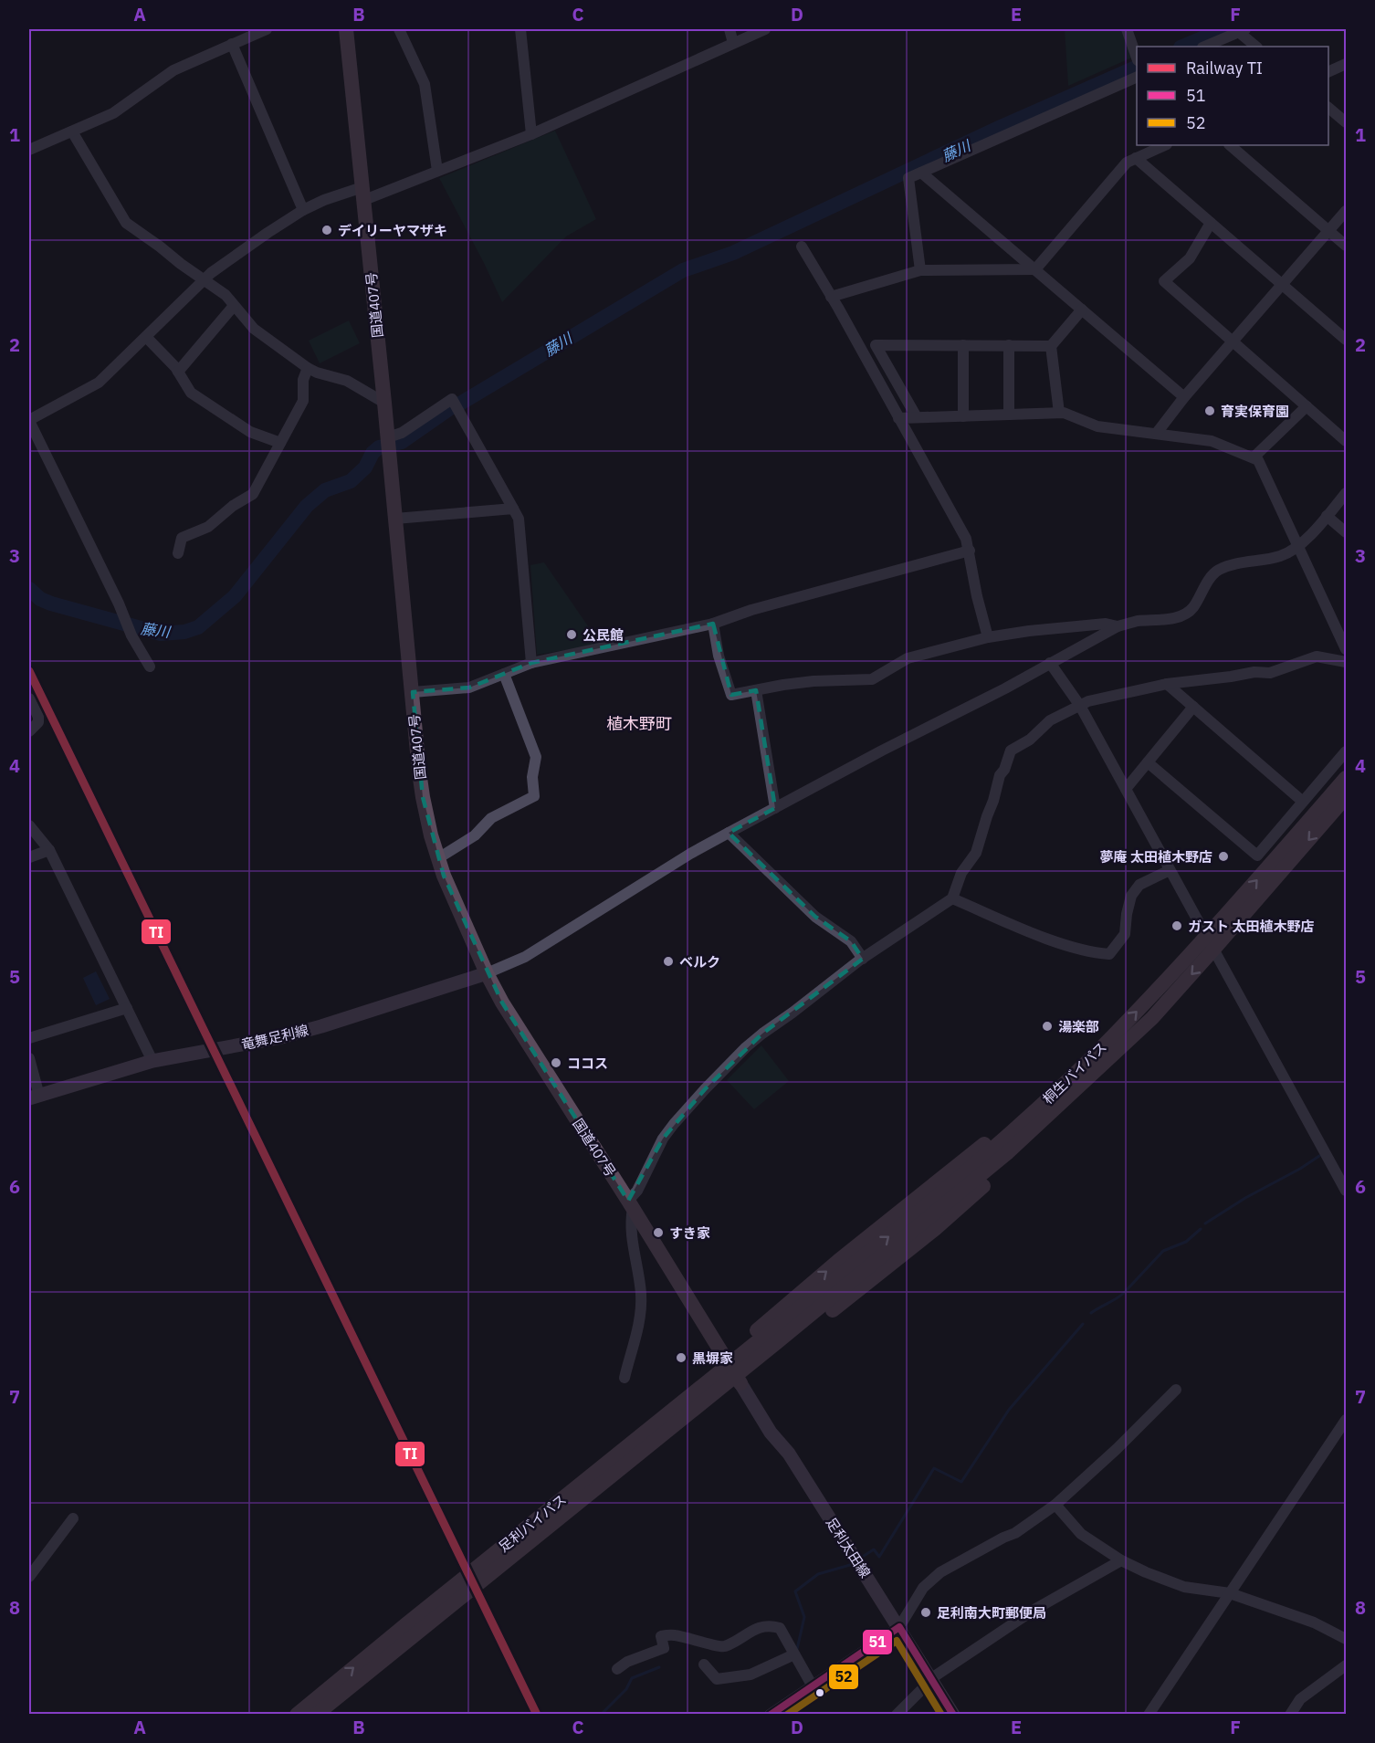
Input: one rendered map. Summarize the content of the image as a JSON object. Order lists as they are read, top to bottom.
{
  "streets": {
    "highway": ["国道407号", "桐生バイパス", "足利バイパス"],
    "main road": ["竜舞足利線", "足利太田線"]
  },
  "crossings": [
    ["国道407号", "竜舞足利線"],
    ["国道407号", "足利太田線"],
    ["桐生バイパス", "足利バイパス"]
  ],
  "districts": ["植木野町"],
  "water": ["藤川"],
  "places": [
    "デイリーヤマザキ",
    "育実保育園",
    "公民館",
    "夢庵 太田植木野店",
    "ガスト 太田植木野店",
    "ベルク",
    "湯楽部",
    "ココス",
    "すき家",
    "黒塀家",
    "足利南大町郵便局"
  ],
  "lines": ["rail line TI", "transit line 51", "transit line 52"],
  "legend": ["Railway TI", "51", "52"],
  "grid": {
    "columns": [
      "A",
      "B",
      "C",
      "D",
      "E",
      "F"
    ],
    "rows": [
      "1",
      "2",
      "3",
      "4",
      "5",
      "6",
      "7",
      "8"
    ]
  }
}
